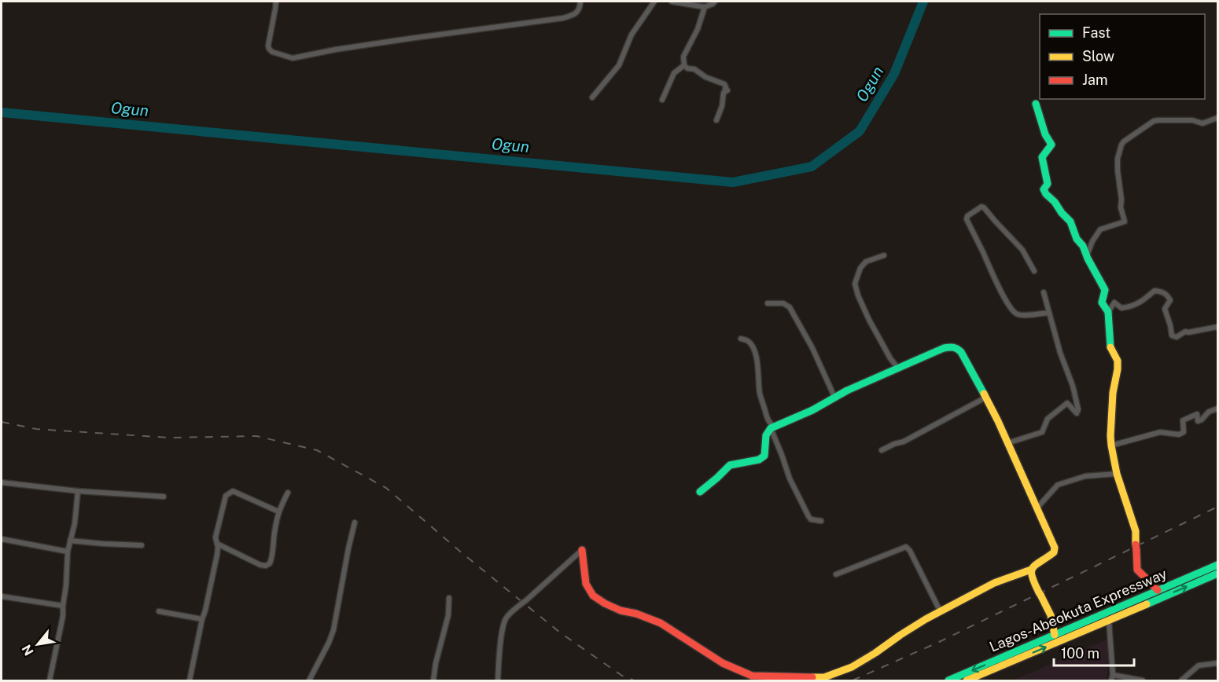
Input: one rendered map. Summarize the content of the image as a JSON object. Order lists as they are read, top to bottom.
{
  "streets": {
    "main road": ["Lagos-Abeokuta Expressway"]
  },
  "water": ["Ogun"],
  "legend": ["Fast", "Slow", "Jam"],
  "scale_bar": "100 m",
  "north": "bottom left"
}
